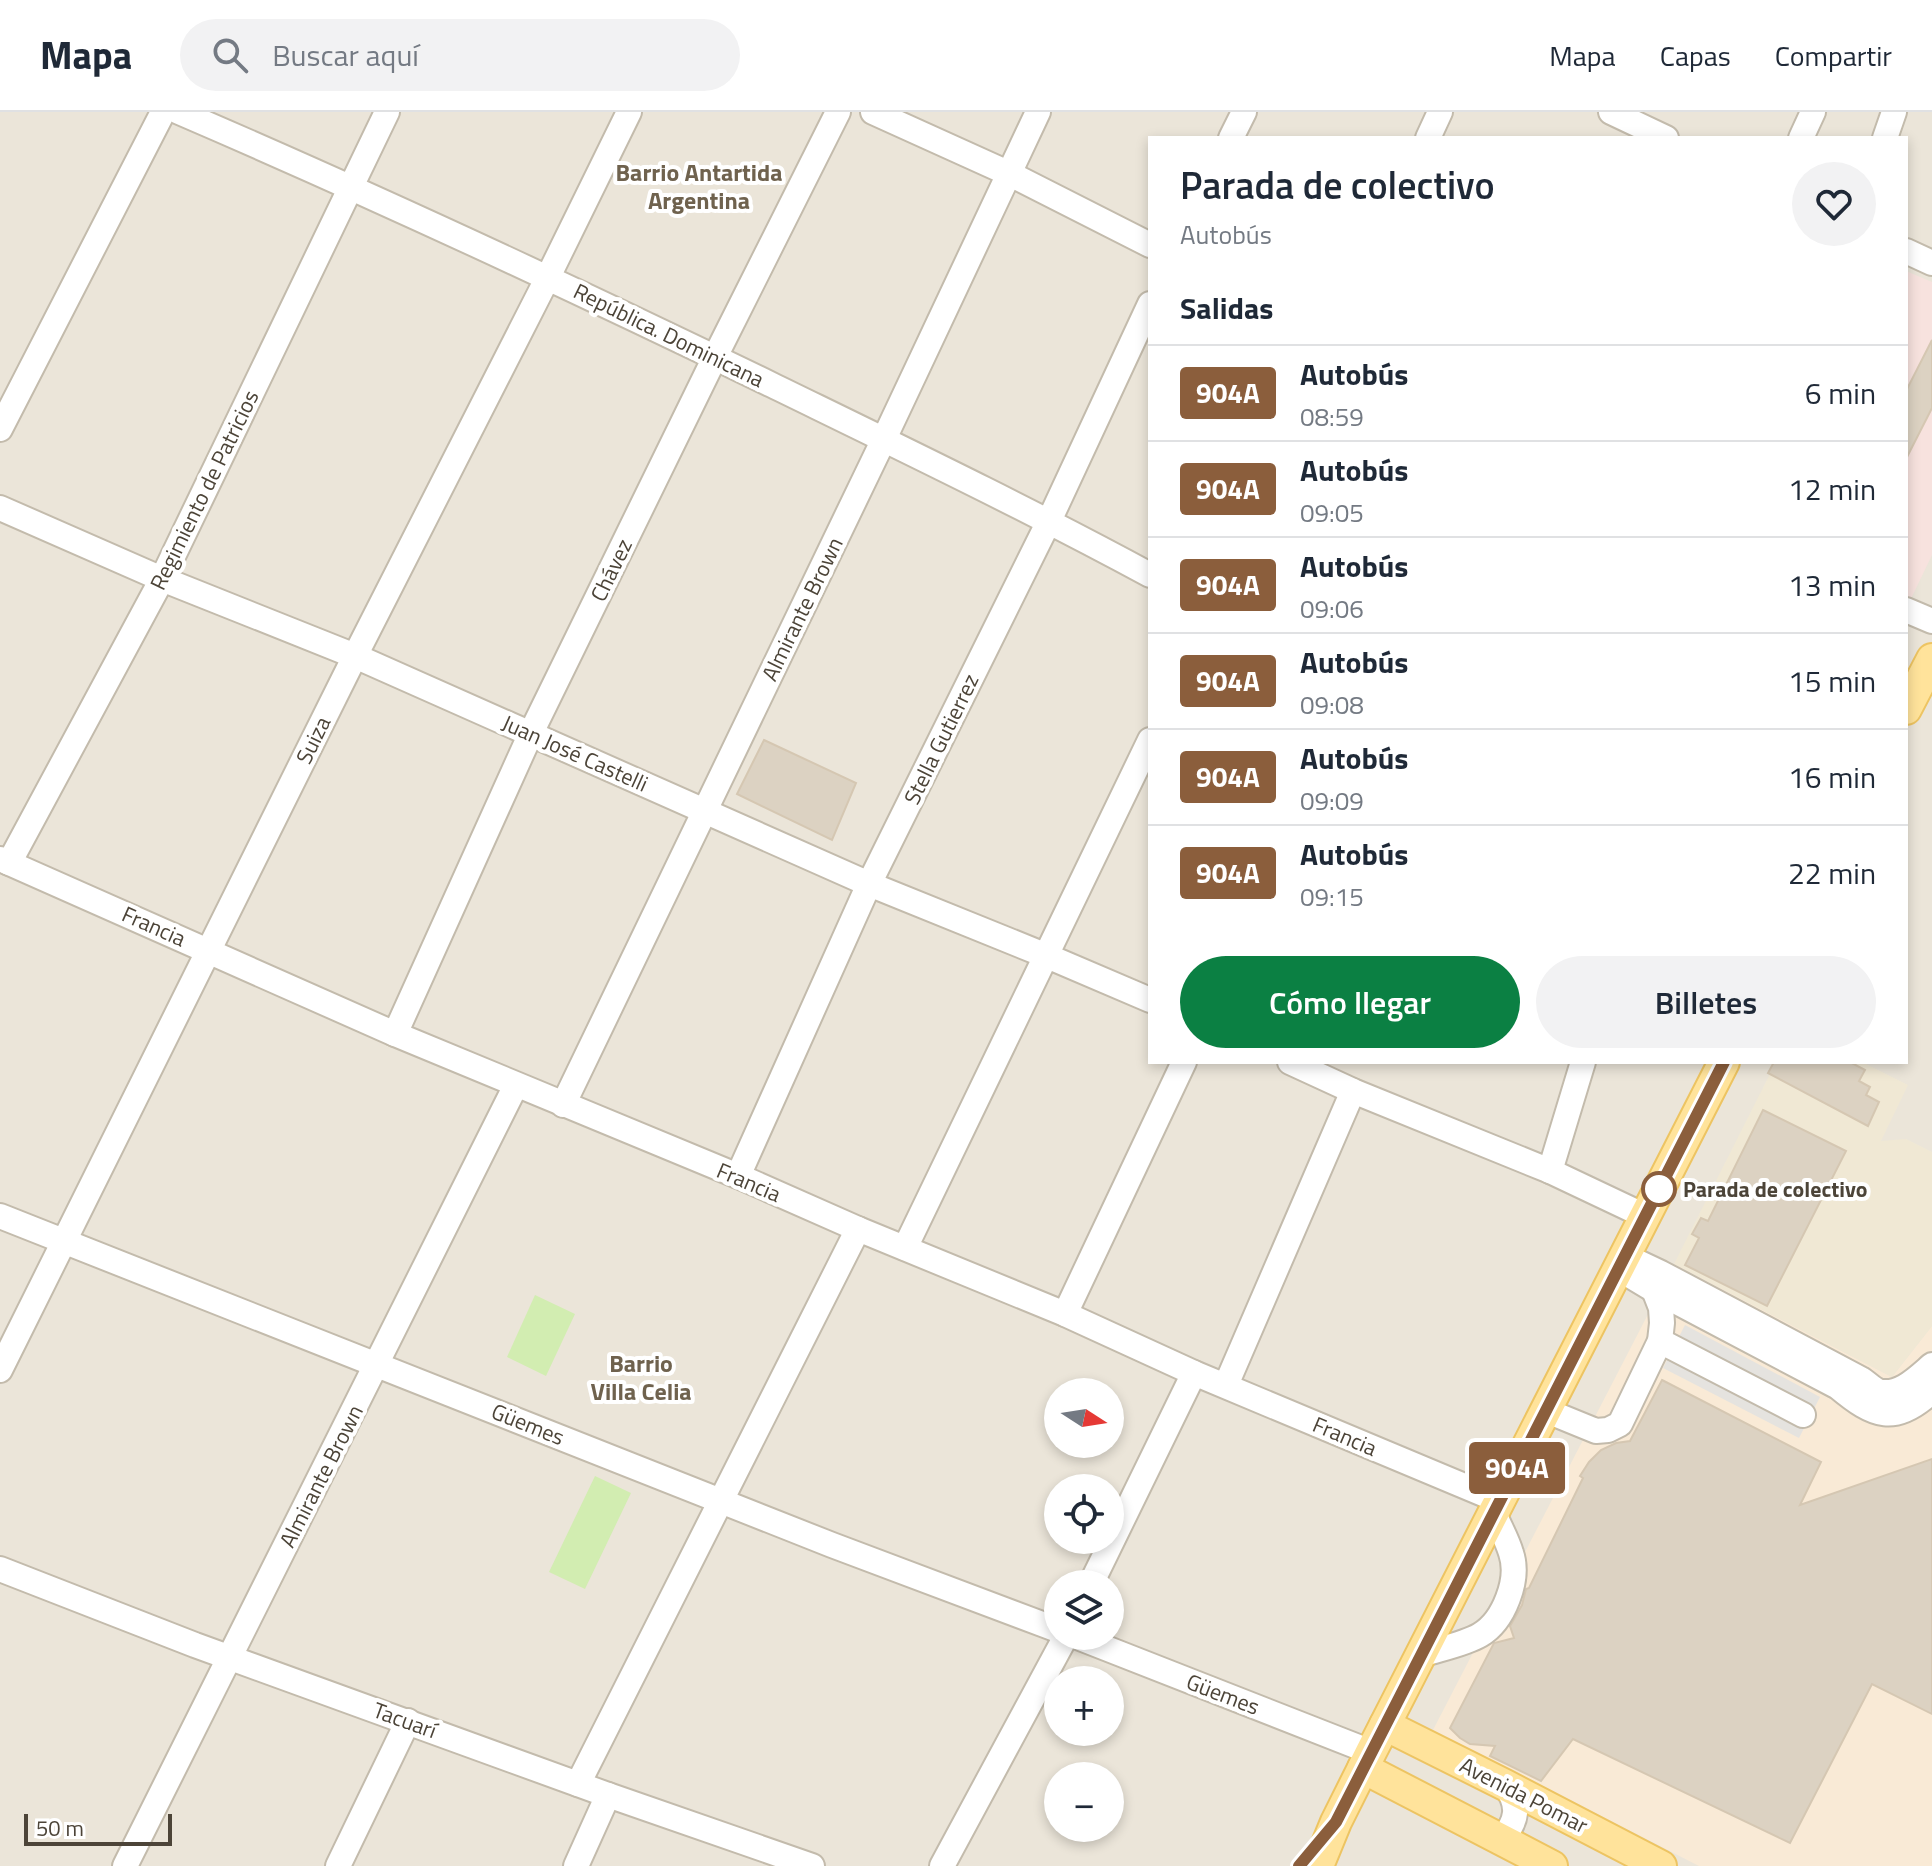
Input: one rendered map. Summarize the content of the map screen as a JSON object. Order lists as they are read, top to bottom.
{
  "streets": {
    "main road": ["Avenida Pomar"],
    "street": [
      "República. Dominicana",
      "Regimiento de Patricios",
      "Chávez",
      "Almirante Brown",
      "Stella Gutierrez",
      "Suiza",
      "Juan José Castelli",
      "Francia",
      "Güemes",
      "Tacuarí"
    ]
  },
  "crossings": [
    ["República. Dominicana", "Regimiento de Patricios"],
    ["República. Dominicana", "Chávez"],
    ["República. Dominicana", "Almirante Brown"],
    ["República. Dominicana", "Stella Gutierrez"],
    ["República. Dominicana", "Suiza"],
    ["Regimiento de Patricios", "Juan José Castelli"],
    ["Regimiento de Patricios", "Francia"],
    ["Chávez", "Juan José Castelli"],
    ["Chávez", "Francia"],
    ["Almirante Brown", "Juan José Castelli"],
    ["Almirante Brown", "Francia"],
    ["Almirante Brown", "Güemes"],
    ["Almirante Brown", "Tacuarí"],
    ["Stella Gutierrez", "Juan José Castelli"],
    ["Stella Gutierrez", "Francia"],
    ["Suiza", "Juan José Castelli"],
    ["Suiza", "Francia"],
    ["Suiza", "Güemes"]
  ],
  "districts": ["Barrio Antartida Argentina", "Barrio Villa Celia"],
  "places": ["Parada de colectivo"],
  "lines": ["bus line 904A"],
  "scale_bar": "50 m",
  "north": "right",
  "page": {
    "header": "Mapa",
    "search": "Buscar aquí",
    "nav": ["Mapa", "Capas", "Compartir"],
    "on_map": "904A",
    "heading": [
      ["Parada de colectivo", "Autobús"],
      "Salidas"
    ],
    "list": [
      {
        "mark": "904A",
        "name": "Autobús",
        "note": "08:59",
        "value": "6 min"
      },
      {
        "mark": "904A",
        "name": "Autobús",
        "note": "09:05",
        "value": "12 min"
      },
      {
        "mark": "904A",
        "name": "Autobús",
        "note": "09:06",
        "value": "13 min"
      },
      {
        "mark": "904A",
        "name": "Autobús",
        "note": "09:08",
        "value": "15 min"
      },
      {
        "mark": "904A",
        "name": "Autobús",
        "note": "09:09",
        "value": "16 min"
      },
      {
        "mark": "904A",
        "name": "Autobús",
        "note": "09:15",
        "value": "22 min"
      }
    ],
    "buttons": ["Cómo llegar", "Billetes"],
    "map_buttons": ["+", "−"],
    "scale": "50 m"
  }
}
